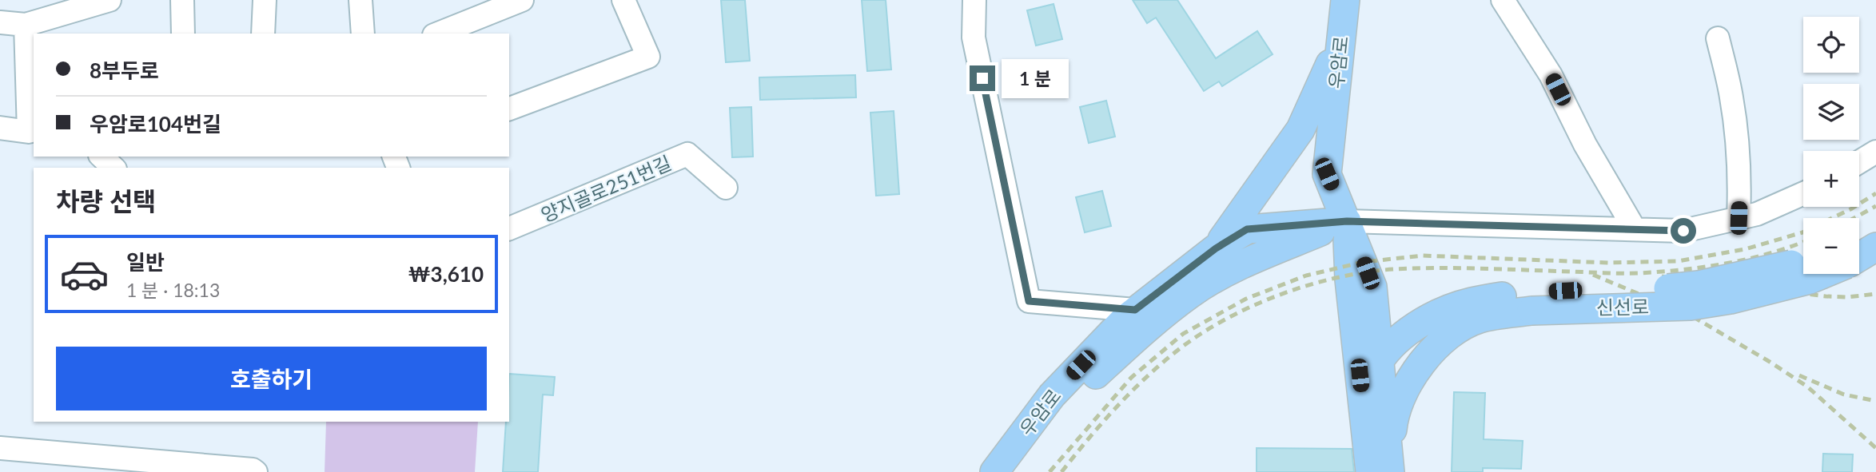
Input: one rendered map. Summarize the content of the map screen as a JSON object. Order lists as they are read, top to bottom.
{
  "streets": {
    "main road": ["우암로", "신선로"],
    "street": ["양지골로251번길"]
  },
  "page": {
    "map_buttons": ["+", "−"],
    "banner": ["8부두로", "우암로104번길"],
    "bubble": "1 분",
    "heading": "차량 선택",
    "list": [
      {
        "name": "일반",
        "note": "1 분 · 18:13",
        "value": "₩3,610"
      }
    ],
    "buttons": "호출하기"
  }
}
